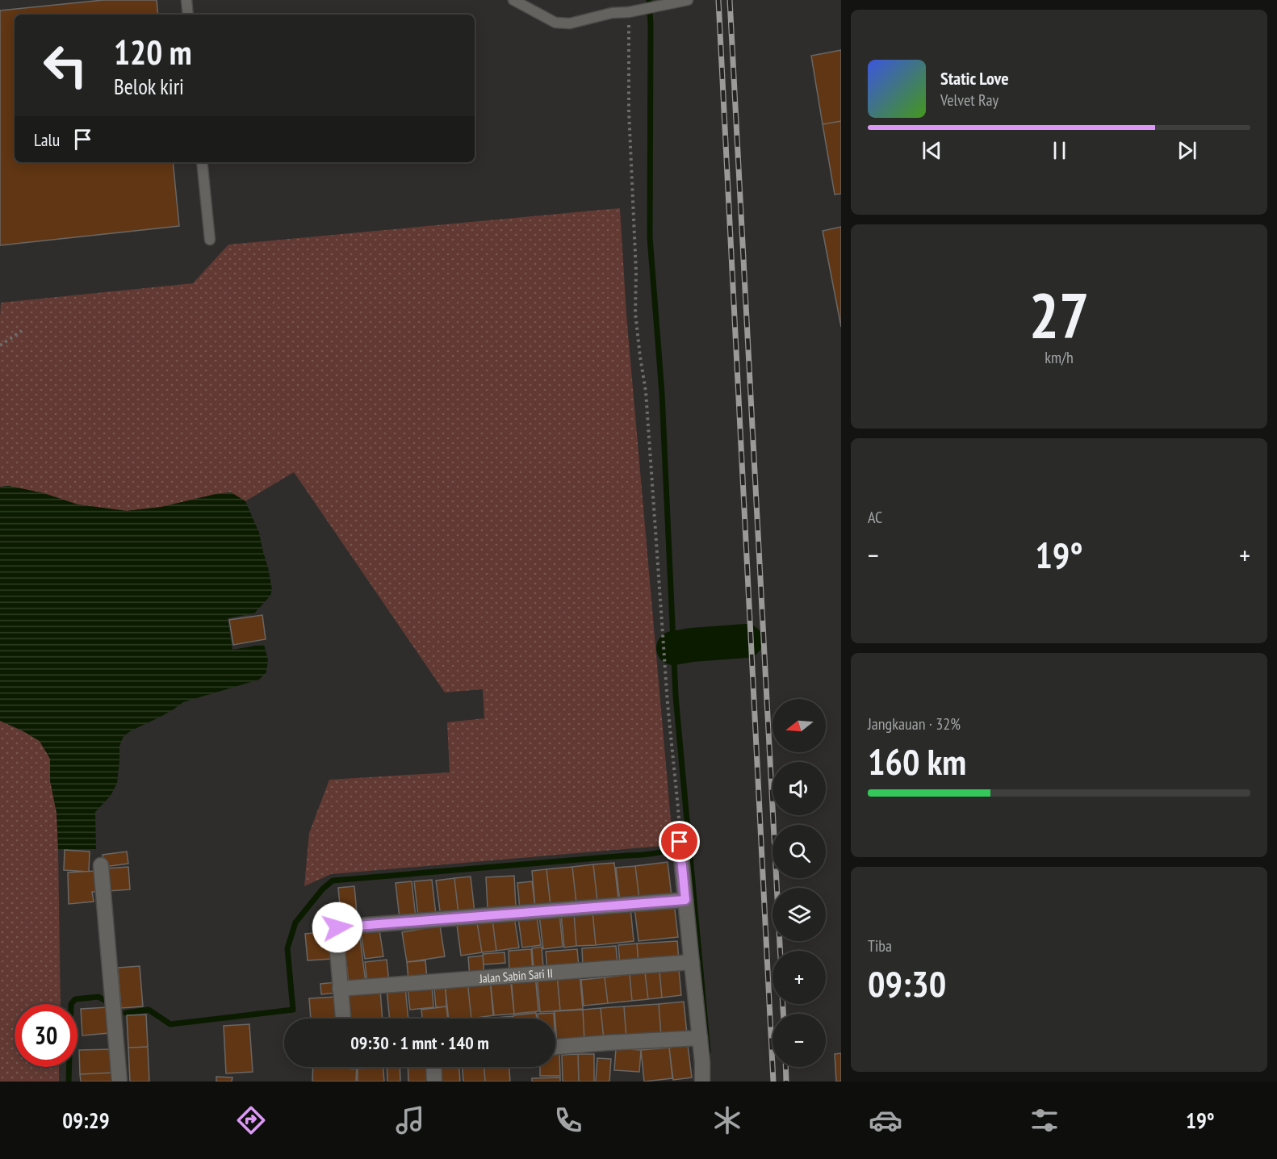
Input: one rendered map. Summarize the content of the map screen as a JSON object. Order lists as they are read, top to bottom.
{
  "streets": {
    "street": ["Jalan Sabin Sari II"]
  },
  "north": "left",
  "page": {
    "turn": ["120 m", "Belok kiri"],
    "song": ["Static Love", "Velvet Ray"],
    "then": "Lalu",
    "tile": [
      ["27", "km/h"],
      "AC",
      ["Jangkauan · 32%", "160 km"],
      ["Tiba", "09:30"]
    ],
    "heat": ["−", "19°", "+"],
    "map_buttons": ["+", "−"],
    "limit": "30",
    "trip": "09:30 · 1 mnt · 140 m",
    "tabs": ["09:29", "19°"]
  }
}
